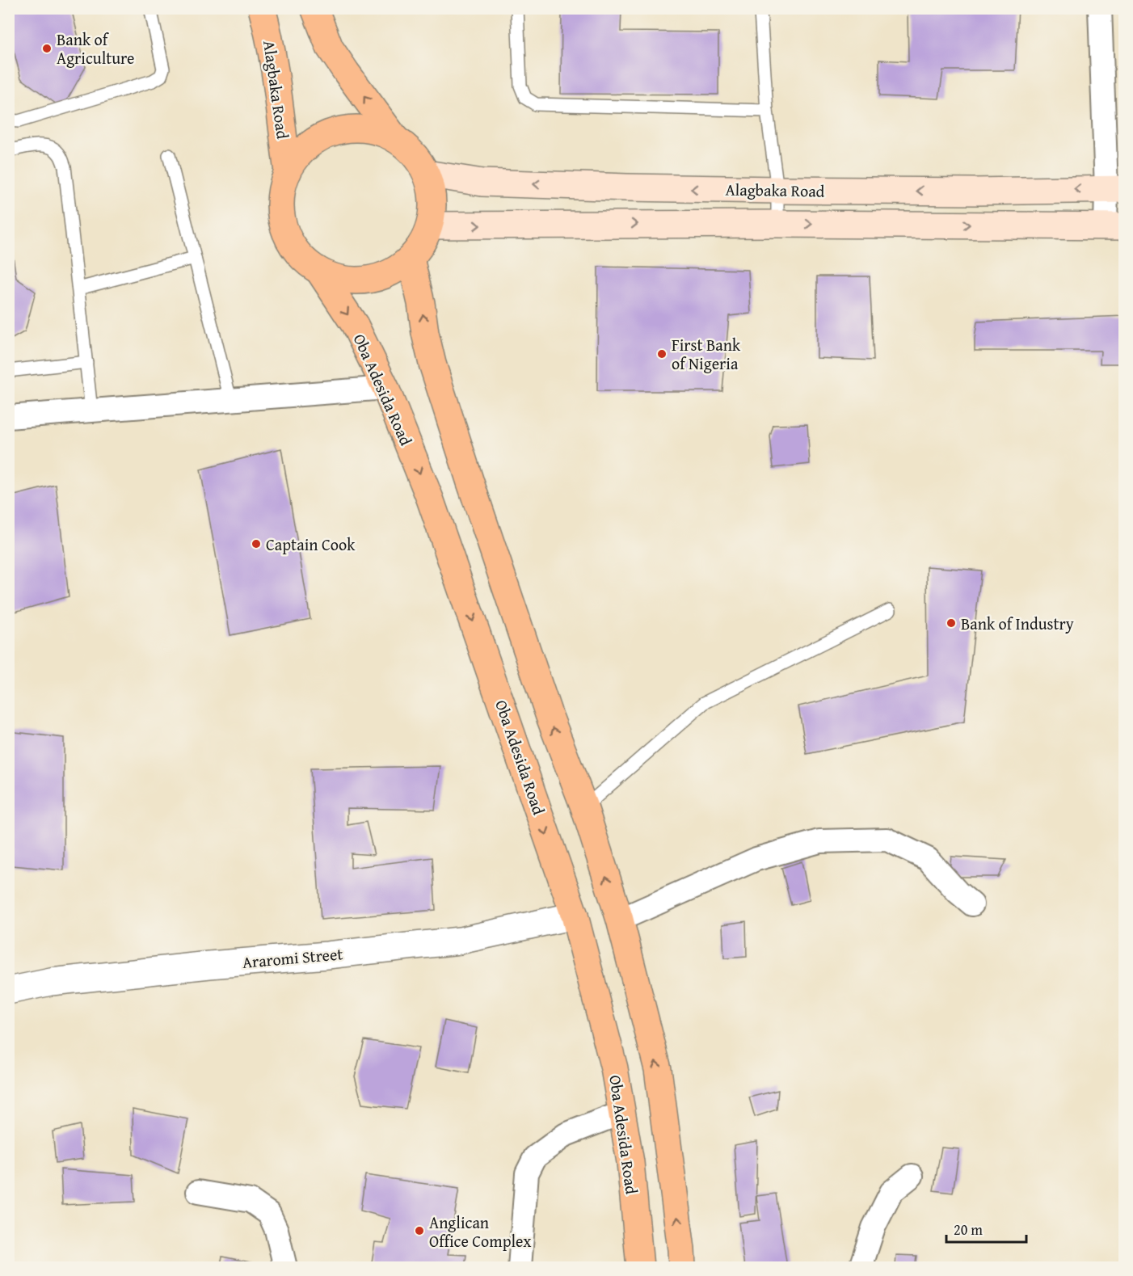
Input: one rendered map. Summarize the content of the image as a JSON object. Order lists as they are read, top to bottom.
{
  "streets": {
    "main road": ["Alagbaka Road", "Oba Adesida Road"],
    "street": ["Araromi Street"]
  },
  "crossings": [
    ["Alagbaka Road", "Oba Adesida Road"],
    ["Oba Adesida Road", "Araromi Street"]
  ],
  "places": [
    "Bank of Agriculture",
    "First Bank of Nigeria",
    "Captain Cook",
    "Bank of Industry",
    "Anglican Office Complex"
  ],
  "scale_bar": "20 m"
}
